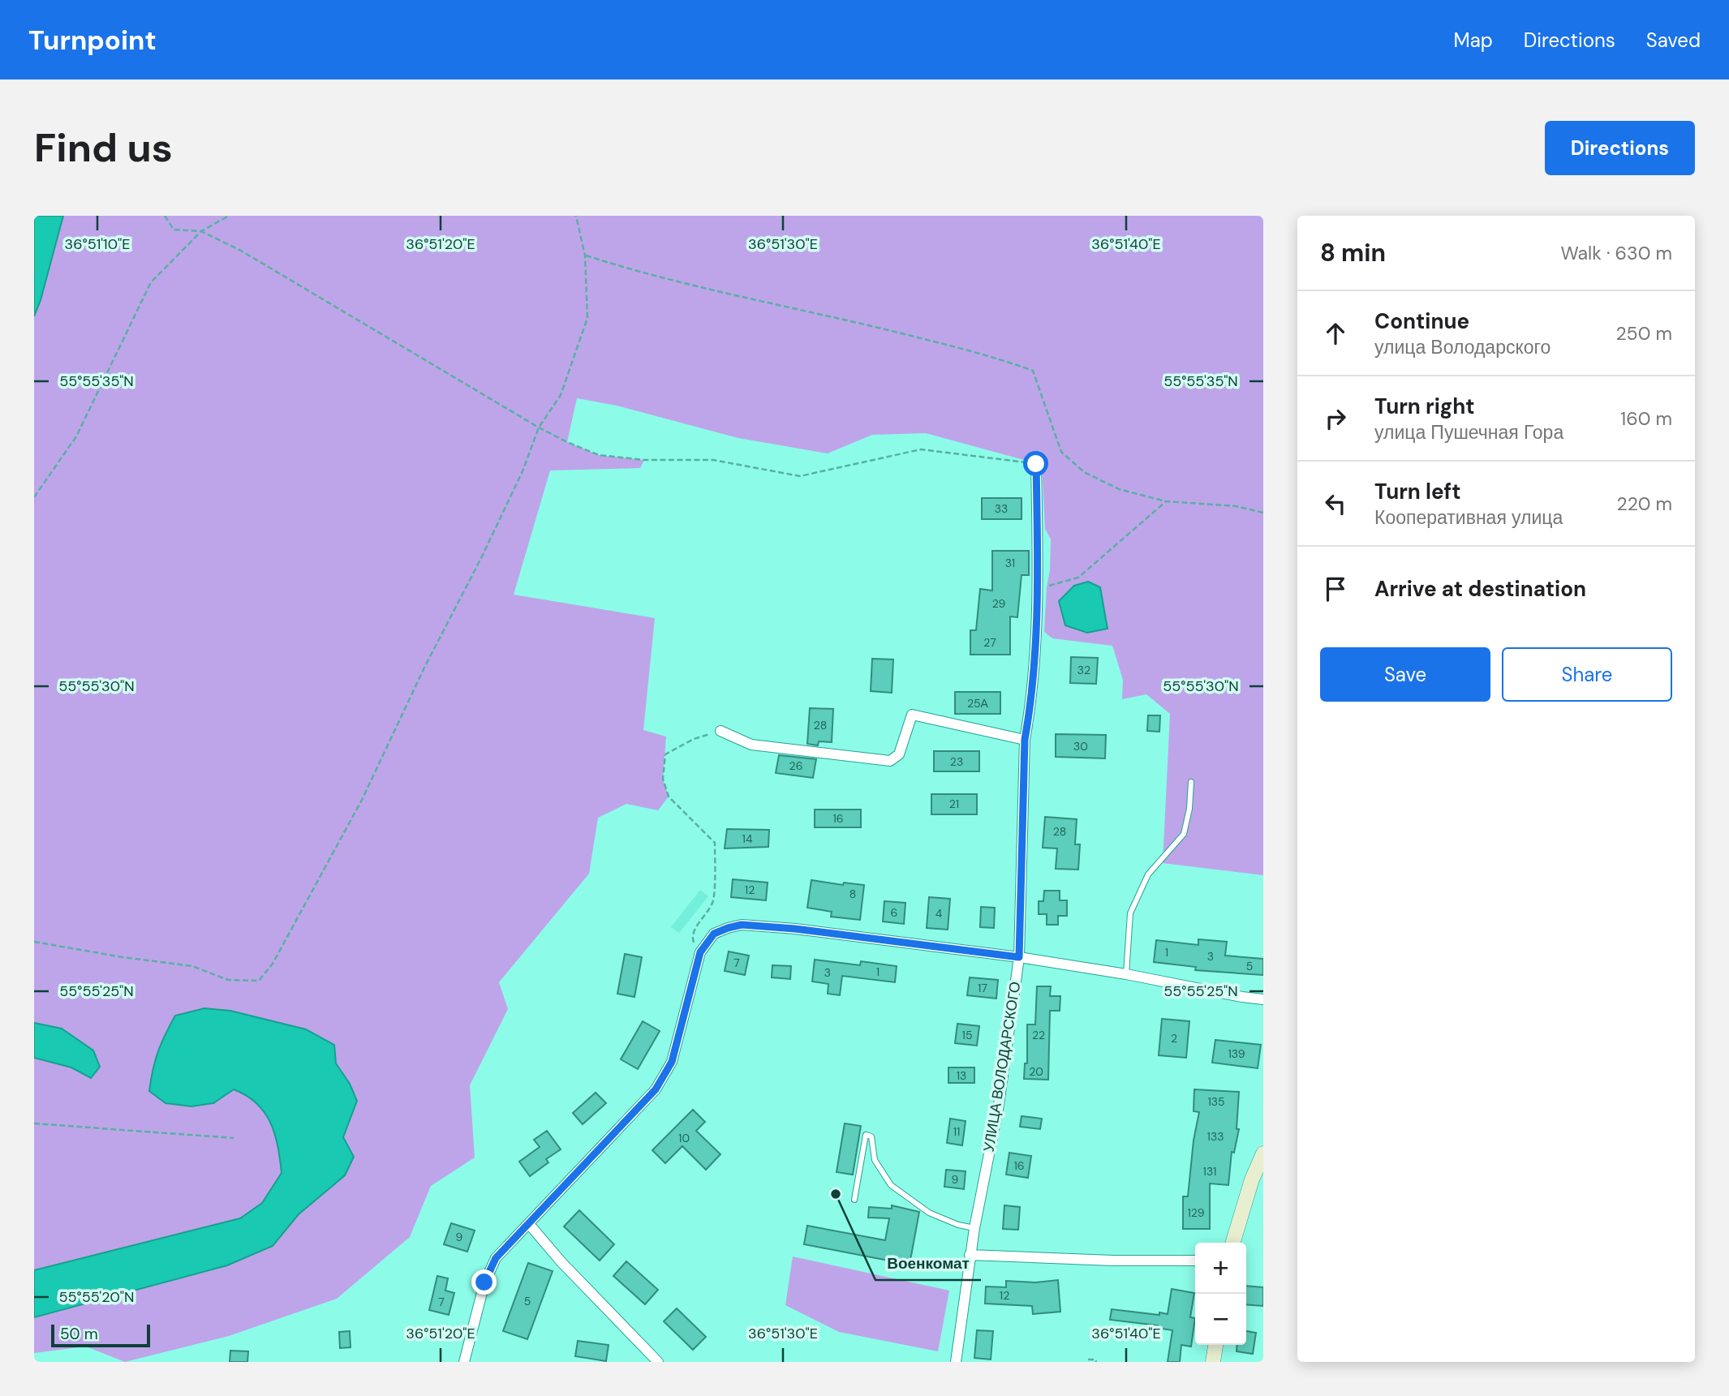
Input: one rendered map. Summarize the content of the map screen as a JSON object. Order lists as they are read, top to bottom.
{
  "streets": {
    "street": ["УЛИЦА ВОЛОДАРСКОГО"]
  },
  "places": ["Военкомат"],
  "house_numbers": [
    "33",
    "31",
    "29",
    "27",
    "32",
    "25А",
    "28",
    "30",
    "23",
    "26",
    "21",
    "16",
    "28",
    "14",
    "12",
    "8",
    "6",
    "4",
    "1",
    "3",
    "7",
    "5",
    "1",
    "3",
    "17",
    "15",
    "22",
    "2",
    "139",
    "20",
    "13",
    "135",
    "11",
    "133",
    "10",
    "16",
    "131",
    "9",
    "129",
    "9",
    "12",
    "5",
    "7"
  ],
  "scale_bar": "50 m",
  "page": {
    "header": "Turnpoint",
    "nav": ["Map", "Directions", "Saved"],
    "buttons": [
      "Directions",
      ["Save", "Share"]
    ],
    "title": "Find us",
    "heading": ["8 min", "Walk · 630 m"],
    "list": [
      ["Continue", "улица Володарского", "250 m"],
      ["Turn right", "улица Пушечная Гора", "160 m"],
      ["Turn left", "Кооперативная улица", "220 m"],
      "Arrive at destination"
    ],
    "map_buttons": ["+", "−"],
    "scale": "50 m"
  },
  "coordinates": [
    "36°51'10\"E",
    "36°51'20\"E",
    "36°51'30\"E",
    "36°51'40\"E",
    "55°55'35\"N",
    "55°55'30\"N",
    "55°55'25\"N",
    "55°55'20\"N"
  ]
}
